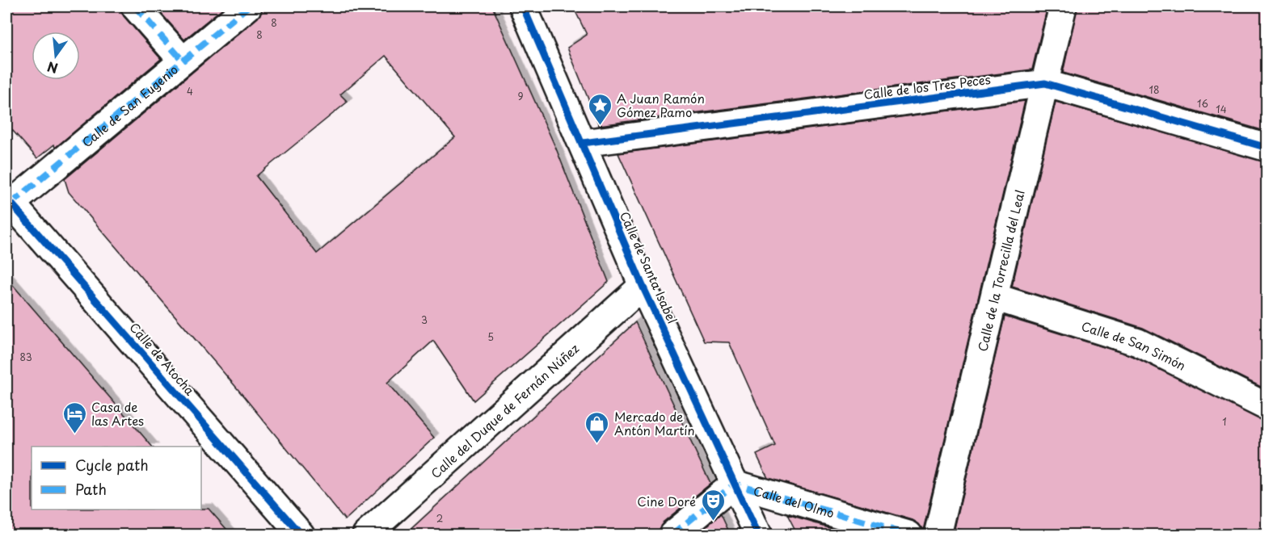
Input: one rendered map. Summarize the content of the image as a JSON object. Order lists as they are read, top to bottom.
{
  "streets": {
    "street": [
      "Calle de los Tres Peces",
      "Calle de San Eugenio",
      "Calle de Santa Isabel",
      "Calle de la Torrecilla del Leal",
      "Calle de San Simón",
      "Calle de Atocha",
      "Calle del Duque de Fernán Núñez",
      "Calle del Olmo"
    ]
  },
  "crossings": [
    ["Calle de los Tres Peces", "Calle de Santa Isabel"],
    ["Calle de los Tres Peces", "Calle de la Torrecilla del Leal"],
    ["Calle de San Eugenio", "Calle de Atocha"],
    ["Calle de Santa Isabel", "Calle del Duque de Fernán Núñez"],
    ["Calle de Santa Isabel", "Calle del Olmo"],
    ["Calle de la Torrecilla del Leal", "Calle de San Simón"]
  ],
  "places": {
    "place": ["A Juan Ramón Gómez Pamo"],
    "hotel": ["Casa de las Artes"],
    "shop": ["Mercado de Antón Martín"],
    "theatre": ["Cine Doré"]
  },
  "house_numbers": [
    "8",
    "8",
    "18",
    "4",
    "9",
    "16",
    "14",
    "3",
    "5",
    "83",
    "1",
    "2"
  ],
  "legend": ["Cycle path", "Path"],
  "north": "bottom"
}
